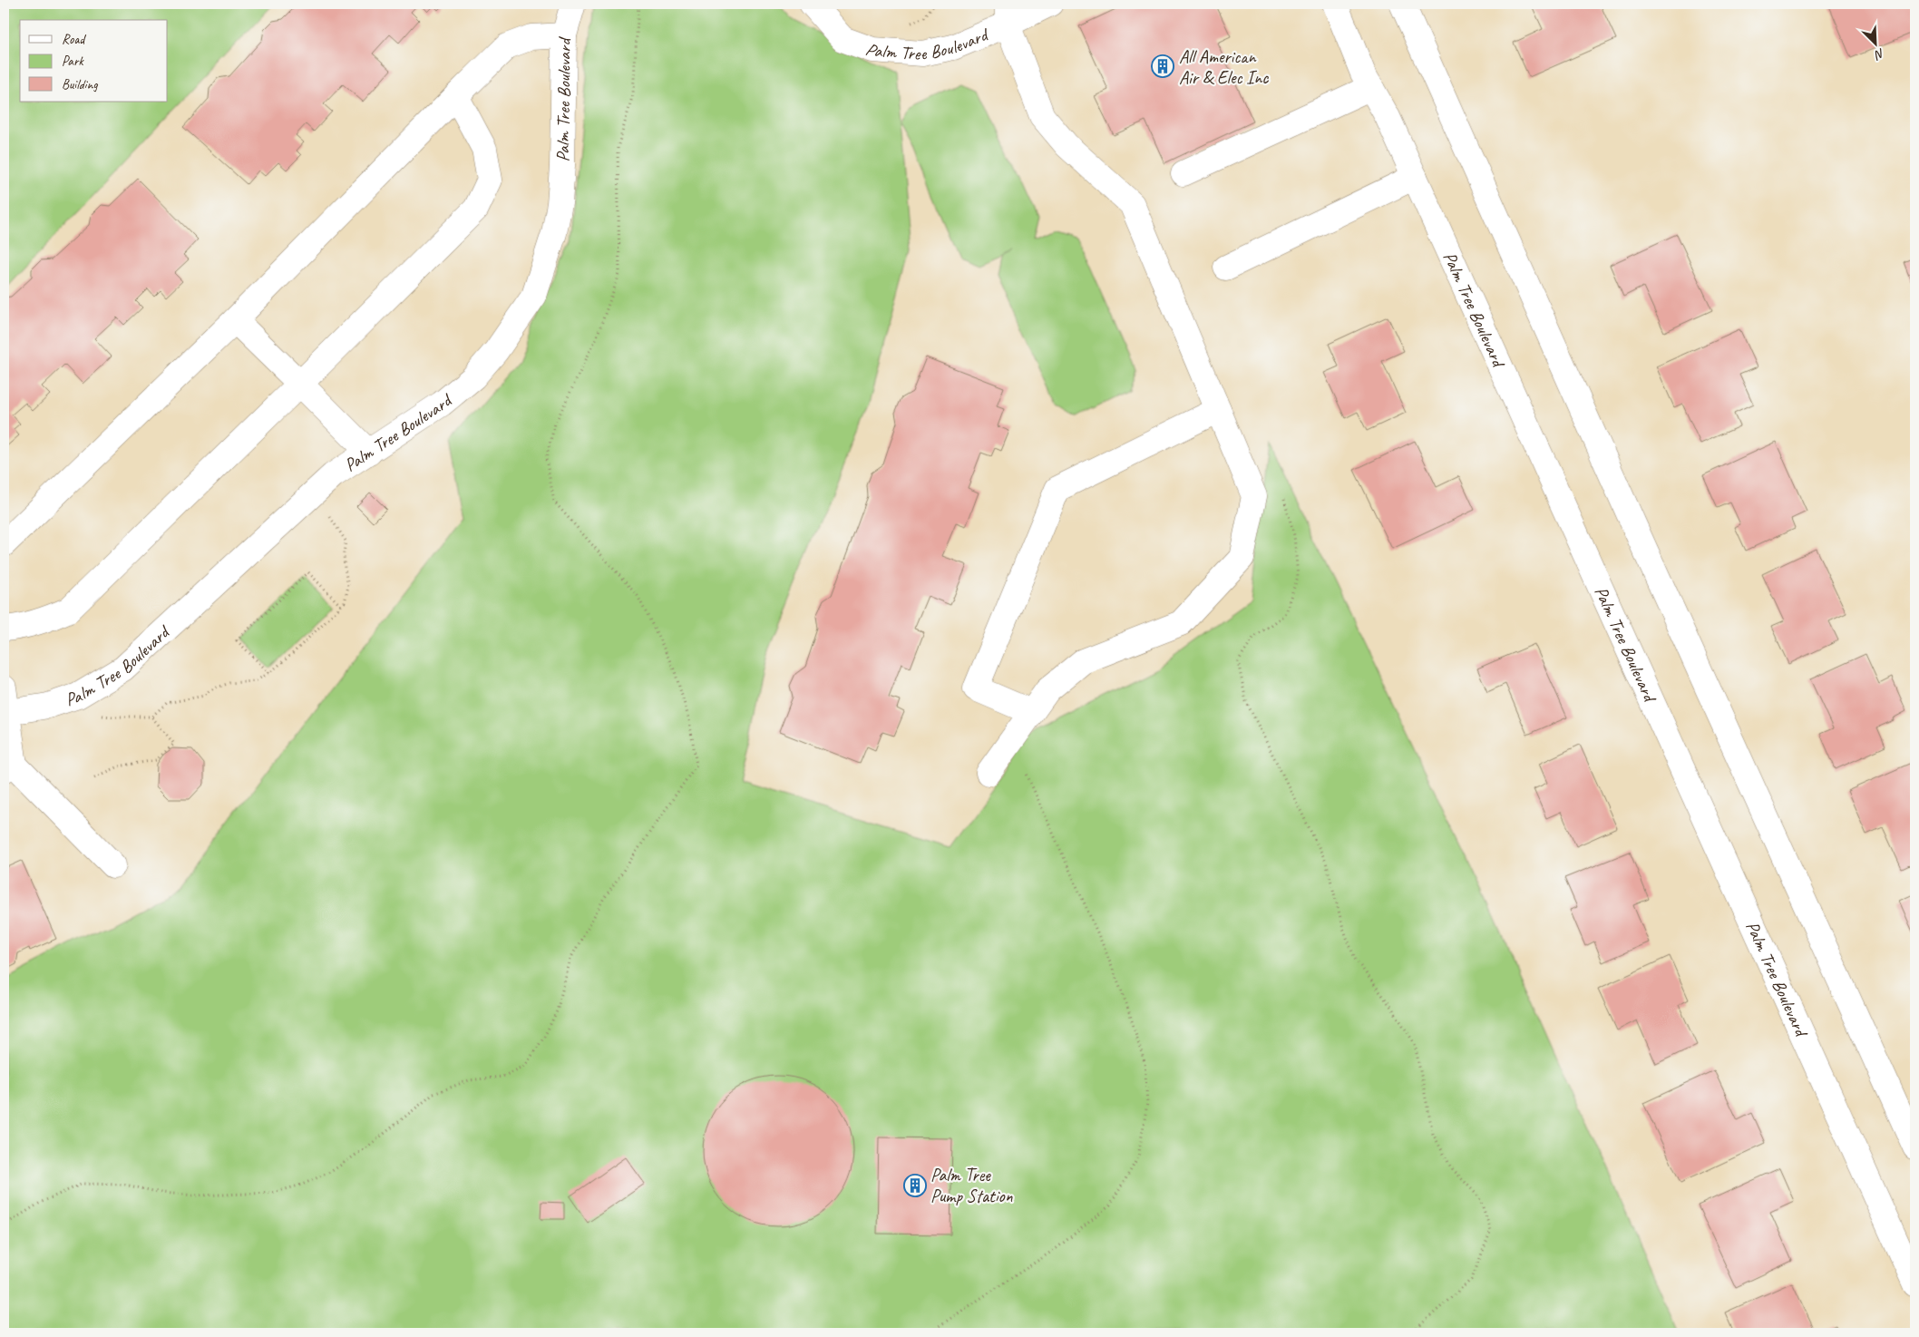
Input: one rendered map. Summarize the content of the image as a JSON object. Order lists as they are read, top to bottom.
{
  "streets": {
    "street": ["Palm Tree Boulevard"]
  },
  "places": {
    "building": ["All American Air & Elec Inc", "Palm Tree Pump Station"]
  },
  "legend": ["Road", "Park", "Building"],
  "north": "bottom right"
}
